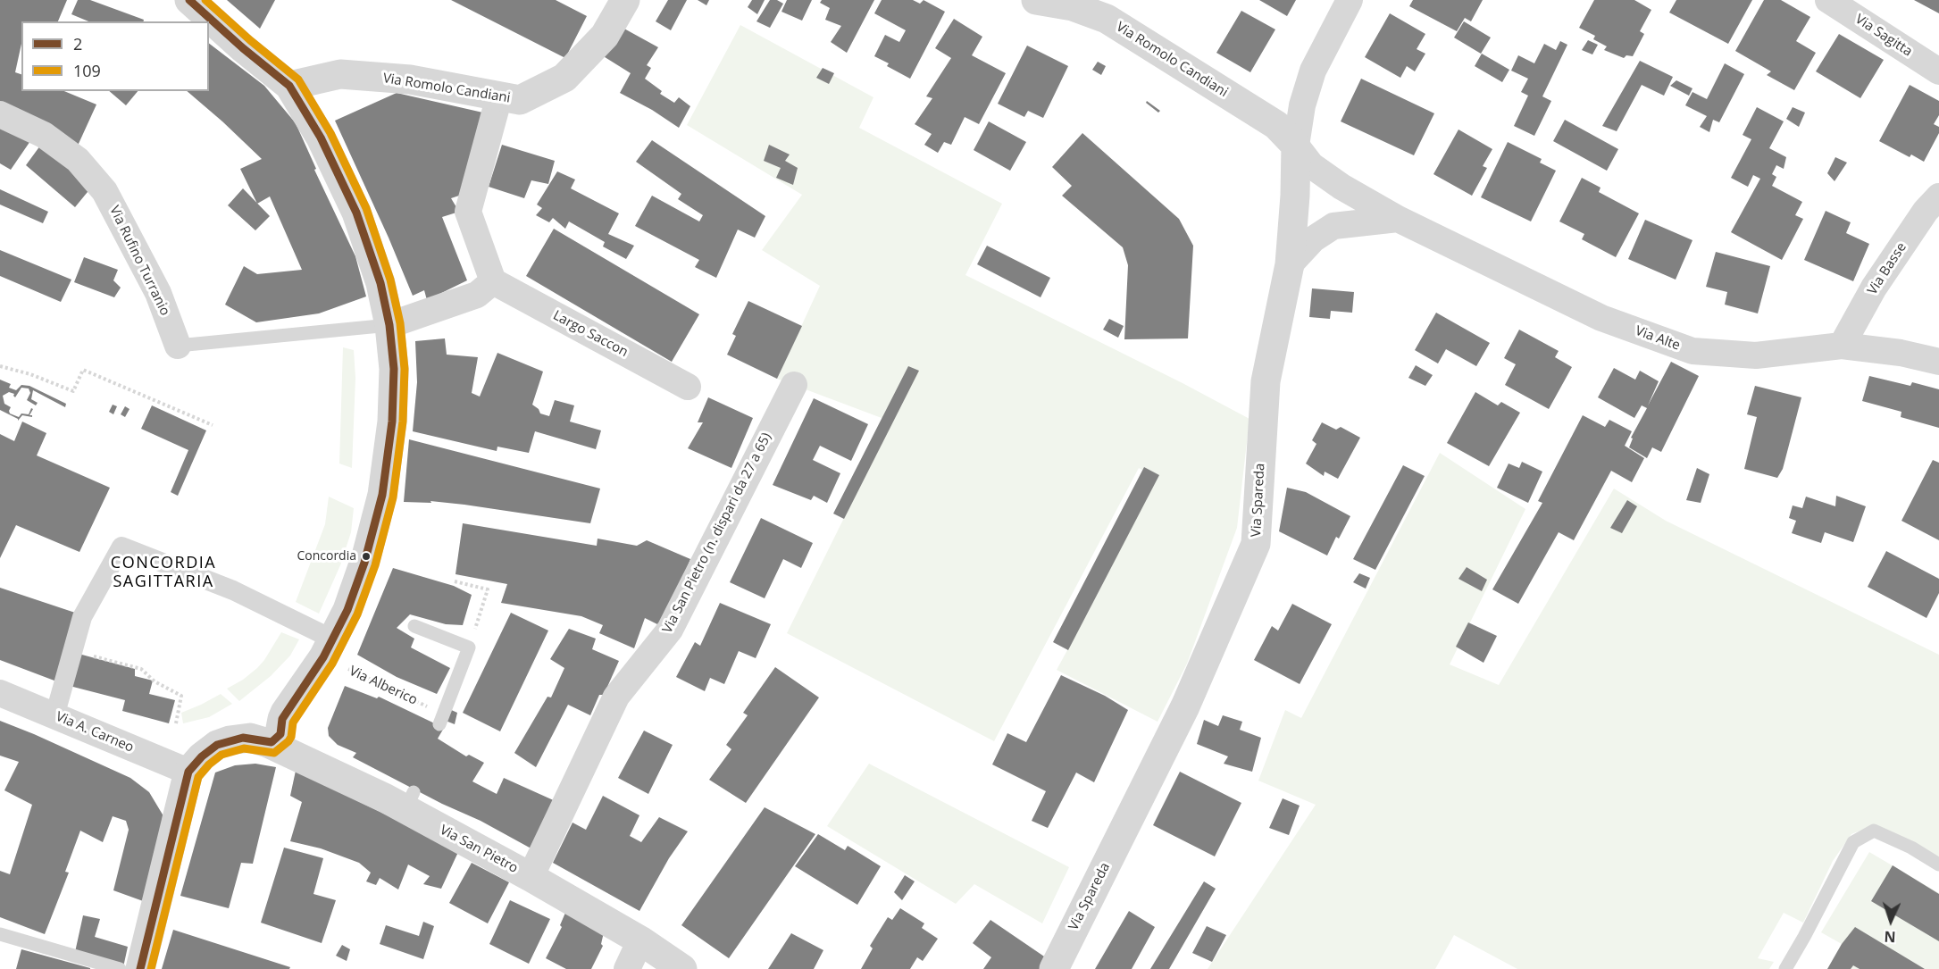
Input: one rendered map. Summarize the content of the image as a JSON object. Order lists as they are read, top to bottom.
{
  "streets": {
    "street": [
      "Via Sagitta",
      "Via Romolo Candiani",
      "Via Rufino Turranio",
      "Via Basse",
      "Largo Saccon",
      "Via Alte",
      "Via Spareda",
      "Via San Pietro (n. dispari da 27 a 65)",
      "Via A. Carneo",
      "Via San Pietro"
    ],
    "path": ["Via Alberico"]
  },
  "crossings": [
    ["Via Romolo Candiani", "Via Alte"],
    ["Via Romolo Candiani", "Via Spareda"],
    ["Via Basse", "Via Alte"],
    ["Via Alte", "Via Spareda"],
    ["Via San Pietro (n. dispari da 27 a 65)", "Via San Pietro"]
  ],
  "districts": ["CONCORDIA SAGITTARIA"],
  "places": ["Concordia"],
  "lines": ["transit line 2", "transit line 109"],
  "legend": ["2", "109"],
  "north": "bottom"
}
